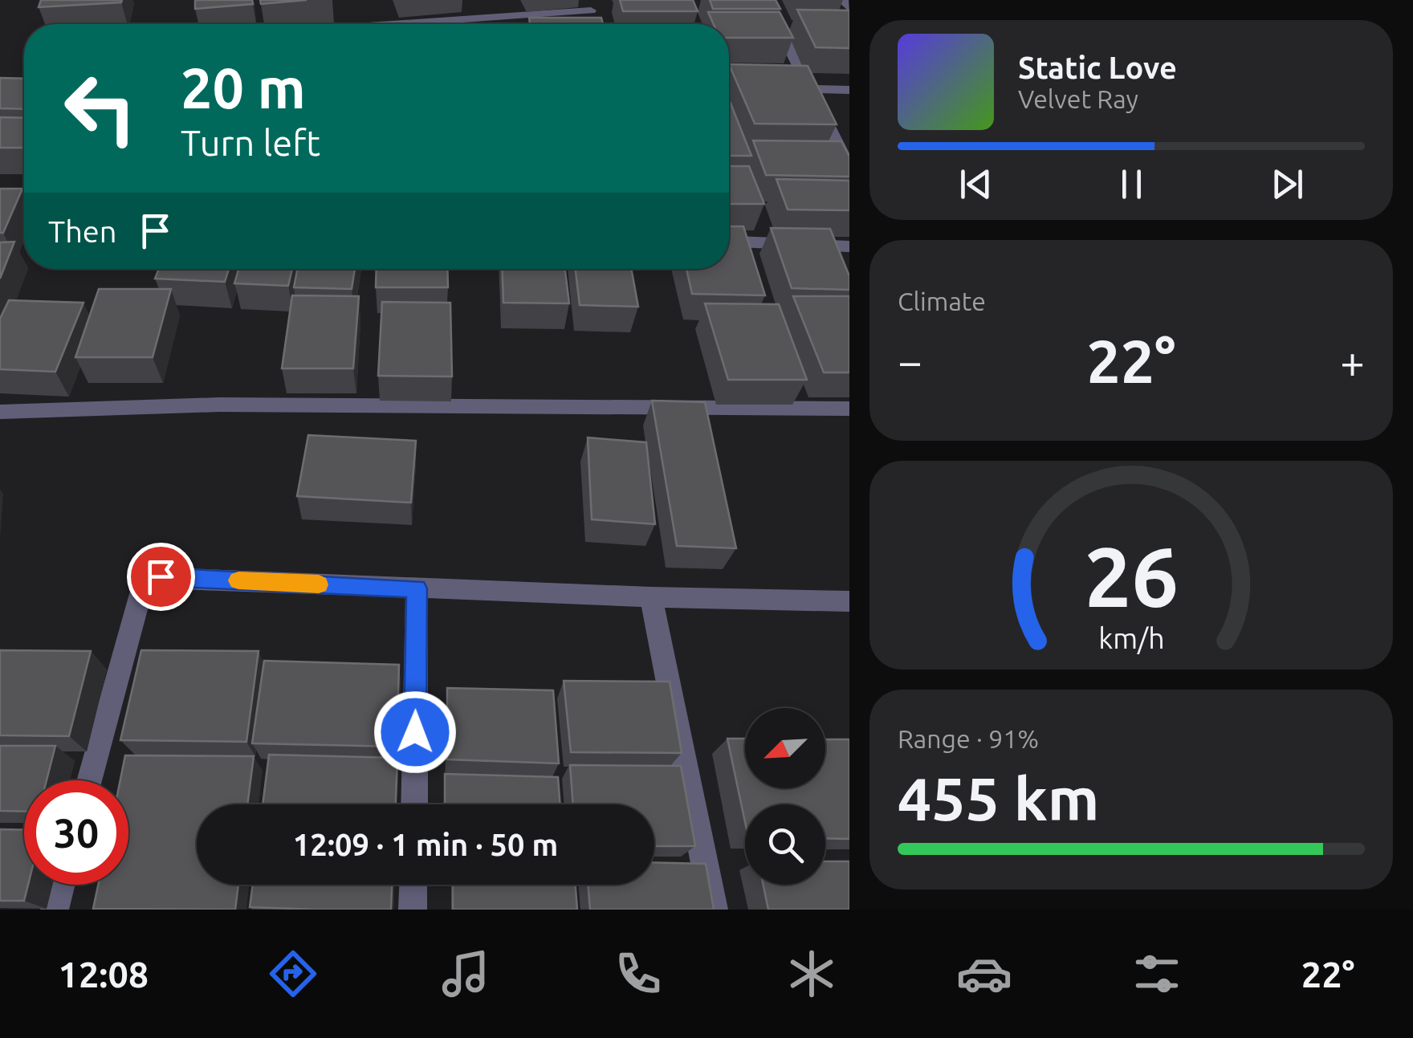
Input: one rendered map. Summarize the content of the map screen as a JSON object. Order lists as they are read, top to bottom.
{
  "north": "bottom left",
  "page": {
    "turn": ["20 m", "Turn left"],
    "song": ["Static Love", "Velvet Ray"],
    "then": "Then",
    "tile": [
      "Climate",
      ["Range · 91%", "455 km"]
    ],
    "heat": ["−", "22°", "+"],
    "limit": "30",
    "trip": "12:09 · 1 min · 50 m",
    "tabs": ["12:08", "22°"],
    "gauge": ["26", "km/h"]
  }
}
